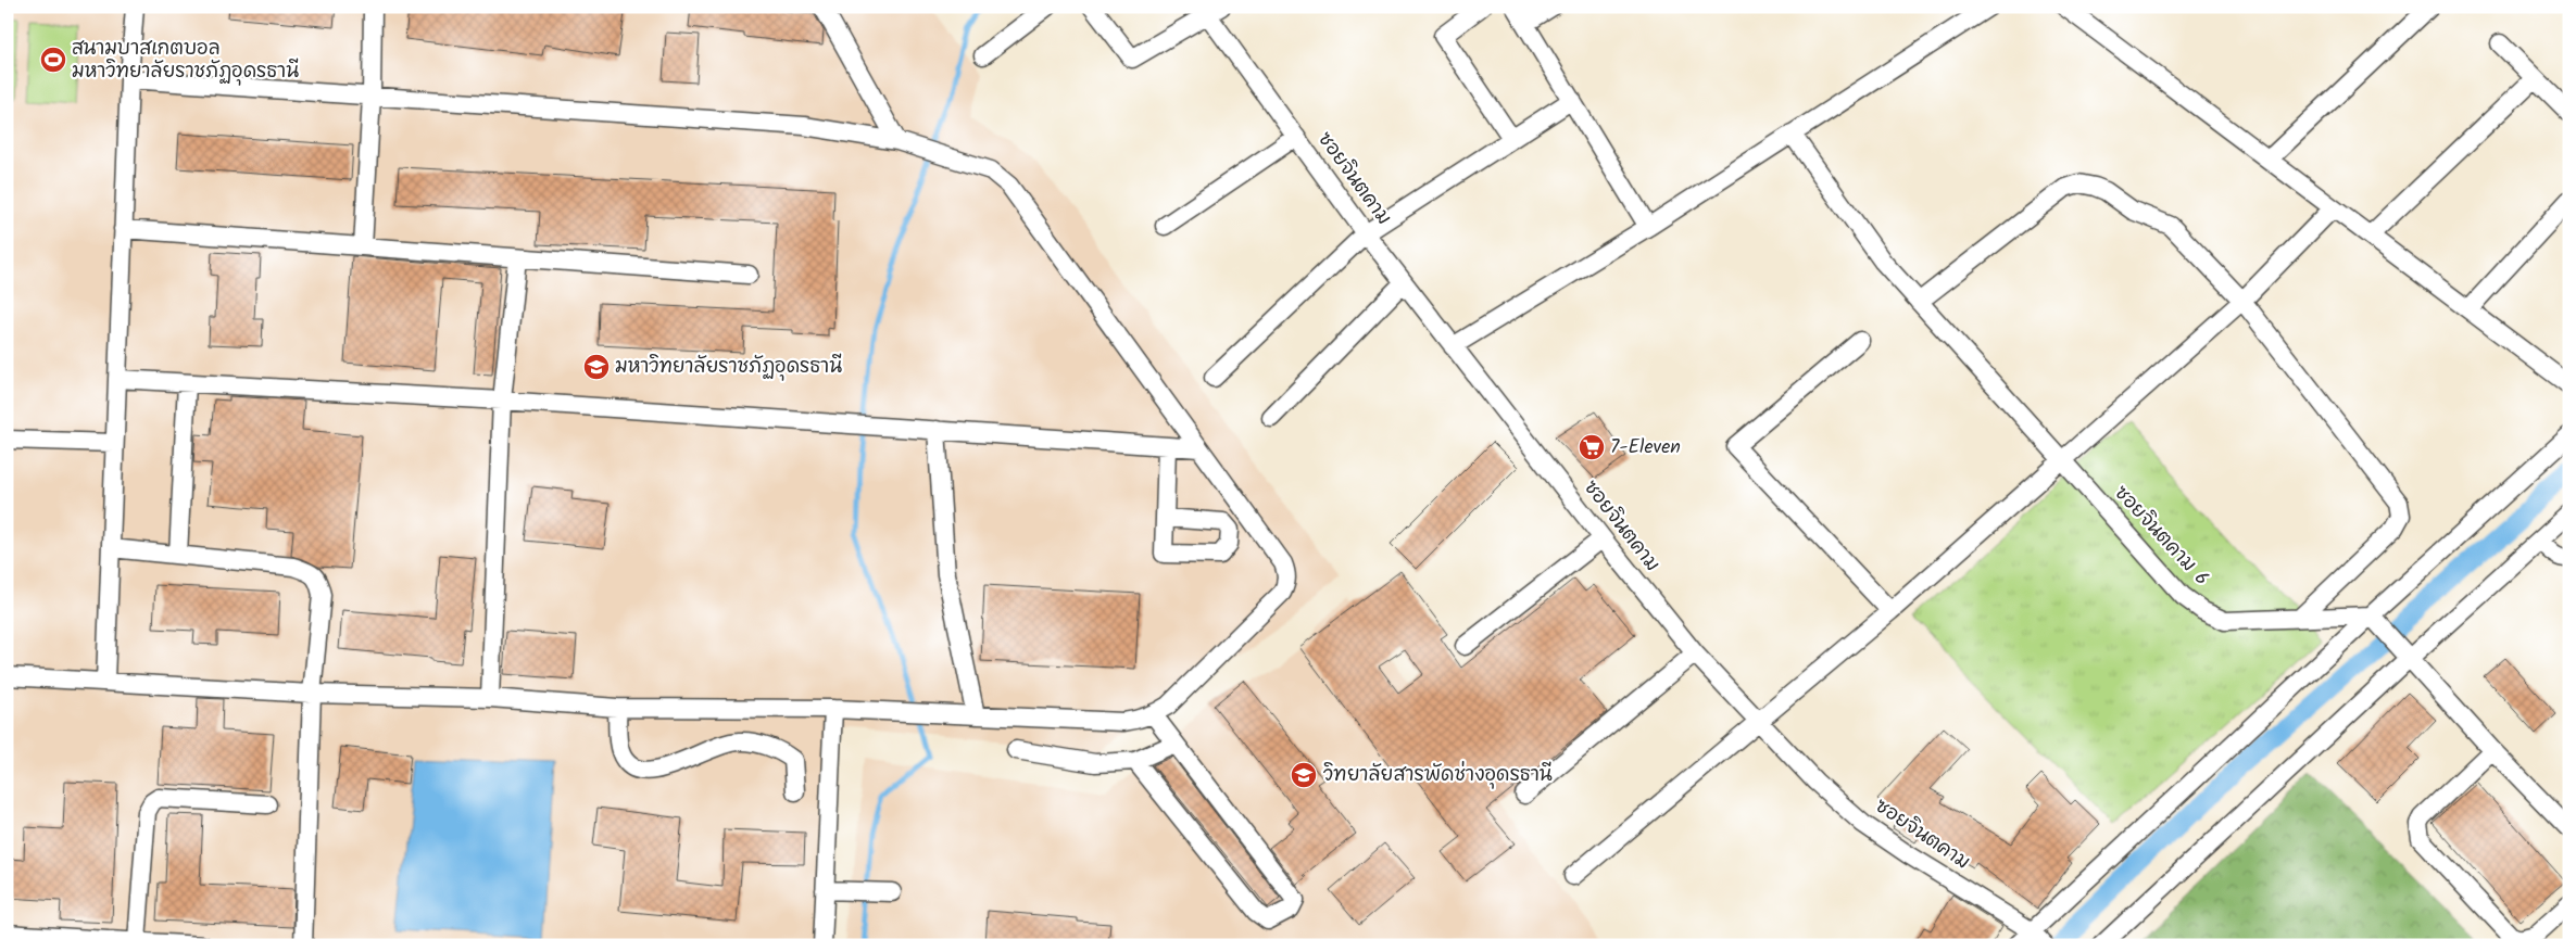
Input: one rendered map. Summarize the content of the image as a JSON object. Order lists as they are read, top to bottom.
{
  "streets": {
    "street": ["ซอยจินตคาม", "ซอยจินตคาม 6"]
  },
  "places": {
    "sports": ["สนามบาสเกตบอล มหาวิทยาลัยราชภัฏอุดรธานี"],
    "school or university": ["มหาวิทยาลัยราชภัฏอุดรธานี", "วิทยาลัยสารพัดช่างอุดรธานี"],
    "supermarket": ["7-Eleven"]
  }
}
